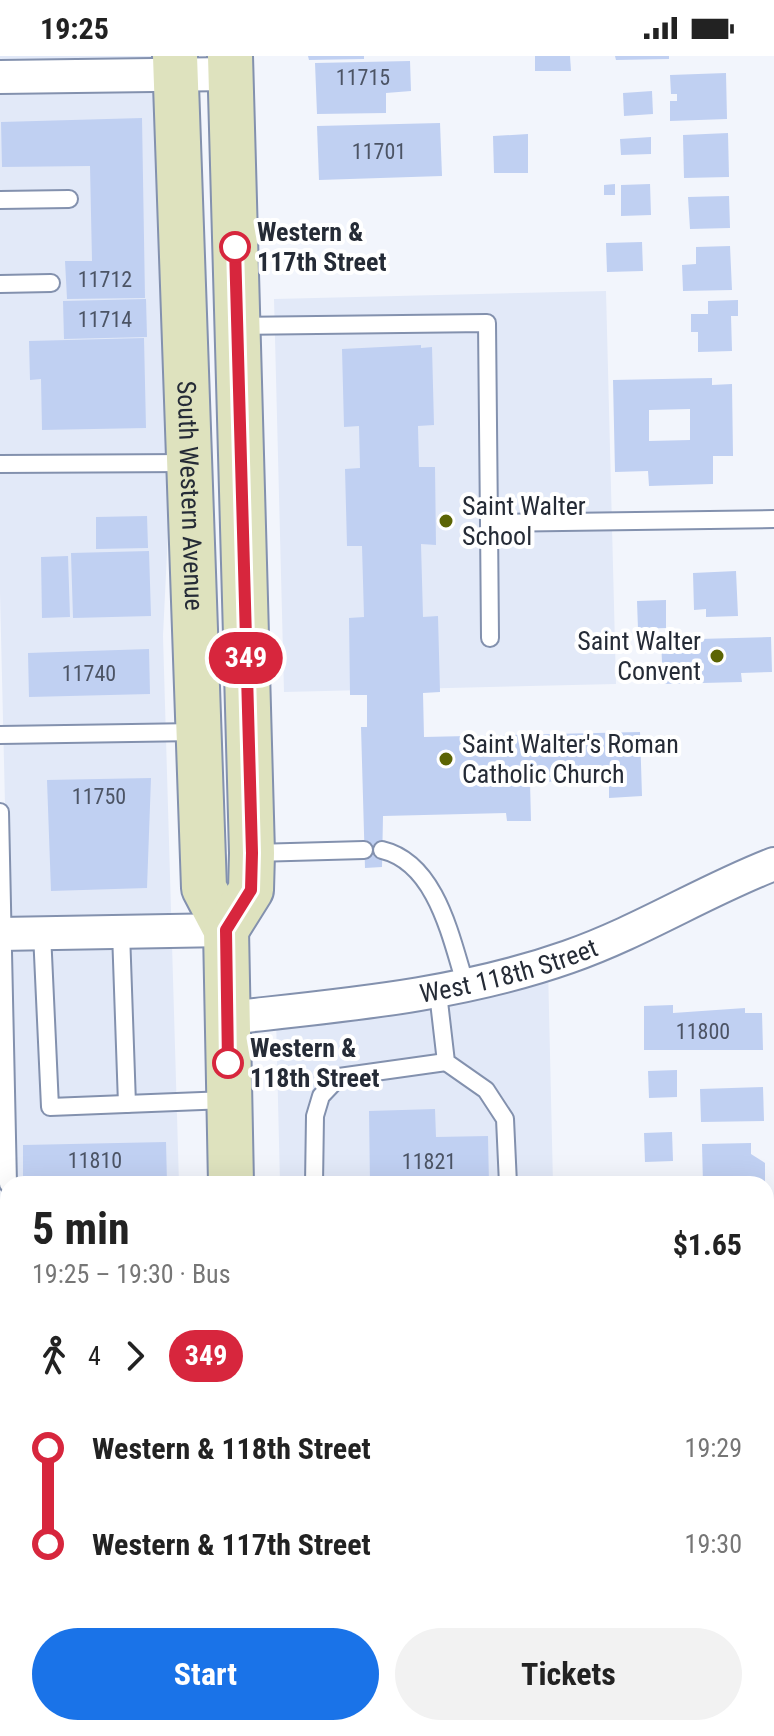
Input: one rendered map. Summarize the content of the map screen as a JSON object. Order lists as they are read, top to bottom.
{
  "streets": {
    "main road": ["South Western Avenue"],
    "street": ["West 118th Street"]
  },
  "crossings": [
    ["South Western Avenue", "West 118th Street"]
  ],
  "places": [
    "Western & 117th Street",
    "Saint Walter School",
    "Saint Walter Convent",
    "Saint Walter's Roman Catholic Church",
    "Western & 118th Street"
  ],
  "lines": ["bus line 349"],
  "house_numbers": [
    "11715",
    "11701",
    "11712",
    "11714",
    "11740",
    "11750",
    "11800",
    "11810",
    "11821"
  ],
  "page": {
    "status": "19:25",
    "on_map": "349",
    "heading": ["5 min", "19:25 – 19:30 · Bus", "$1.65"],
    "legs": ["4", "349"],
    "list": [
      {
        "name": "Western & 118th Street",
        "value": "19:29"
      },
      {
        "name": "Western & 117th Street",
        "value": "19:30"
      }
    ],
    "buttons": ["Start", "Tickets"]
  }
}
